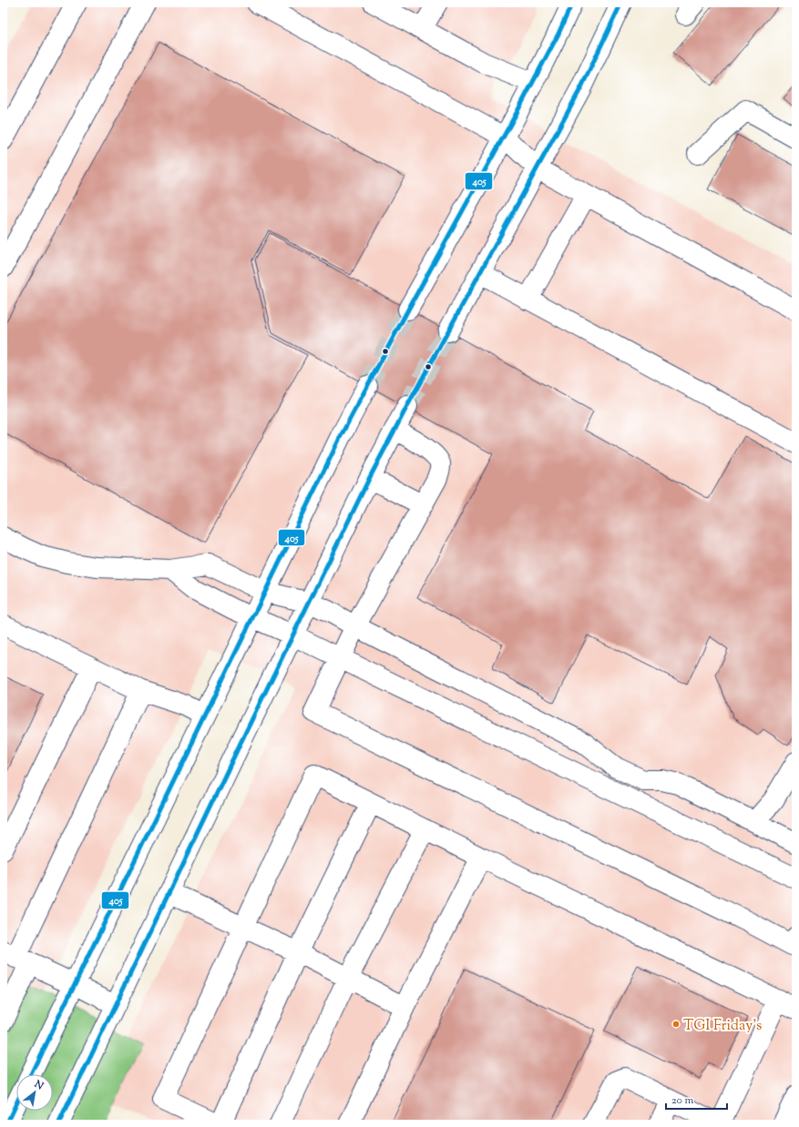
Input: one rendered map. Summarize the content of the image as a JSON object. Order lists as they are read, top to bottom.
{
  "places": ["TGI Friday's"],
  "lines": ["transit line 405"],
  "scale_bar": "20 m",
  "north": "top right"
}
